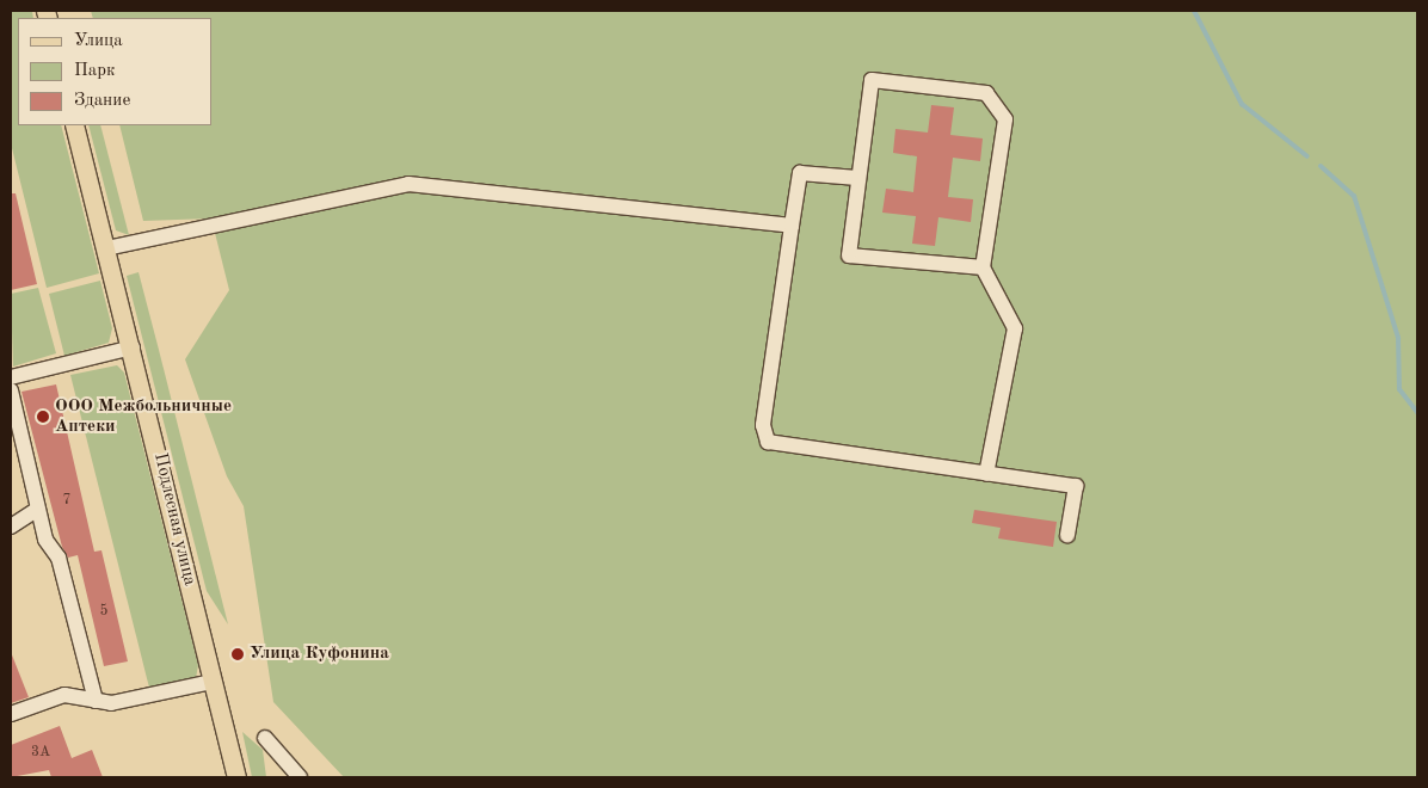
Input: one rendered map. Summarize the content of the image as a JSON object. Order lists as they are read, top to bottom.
{
  "streets": {
    "main road": ["Подлесная улица"]
  },
  "places": ["ООО Межбольничные Аптеки", "Улица Куфонина"],
  "house_numbers": ["7", "5", "3А"],
  "legend": ["Улица", "Парк", "Здание"]
}
